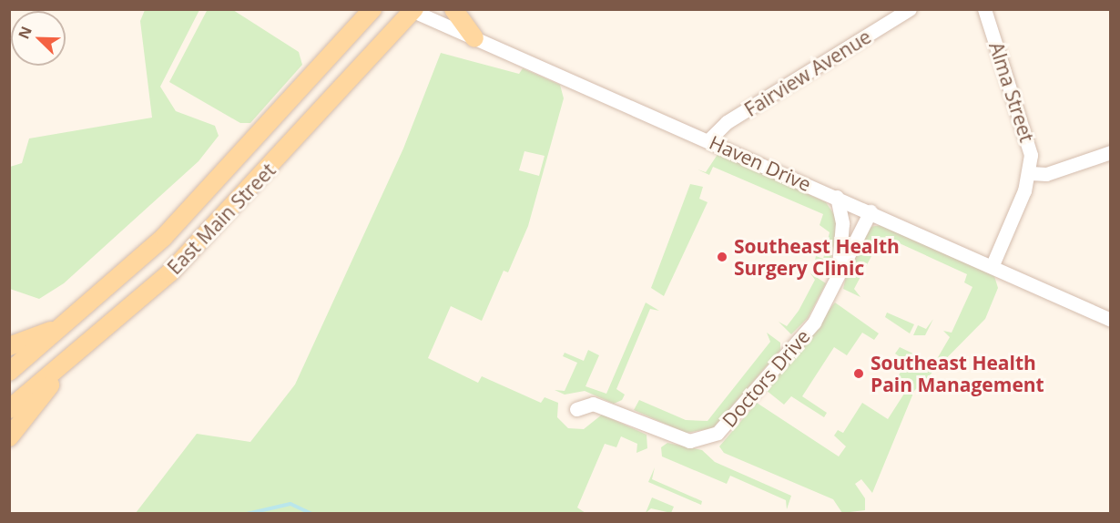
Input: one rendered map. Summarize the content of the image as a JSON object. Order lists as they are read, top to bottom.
{
  "streets": {
    "main road": ["East Main Street"],
    "street": [
      "Fairview Avenue",
      "Alma Street",
      "Haven Drive",
      "Doctors Drive"
    ]
  },
  "crossings": [
    ["Fairview Avenue", "Haven Drive"],
    ["Alma Street", "Haven Drive"],
    ["Haven Drive", "East Main Street"],
    ["Haven Drive", "Doctors Drive"]
  ],
  "places": ["Southeast Health Surgery Clinic", "Southeast Health Pain Management"],
  "north": "top left"
}
